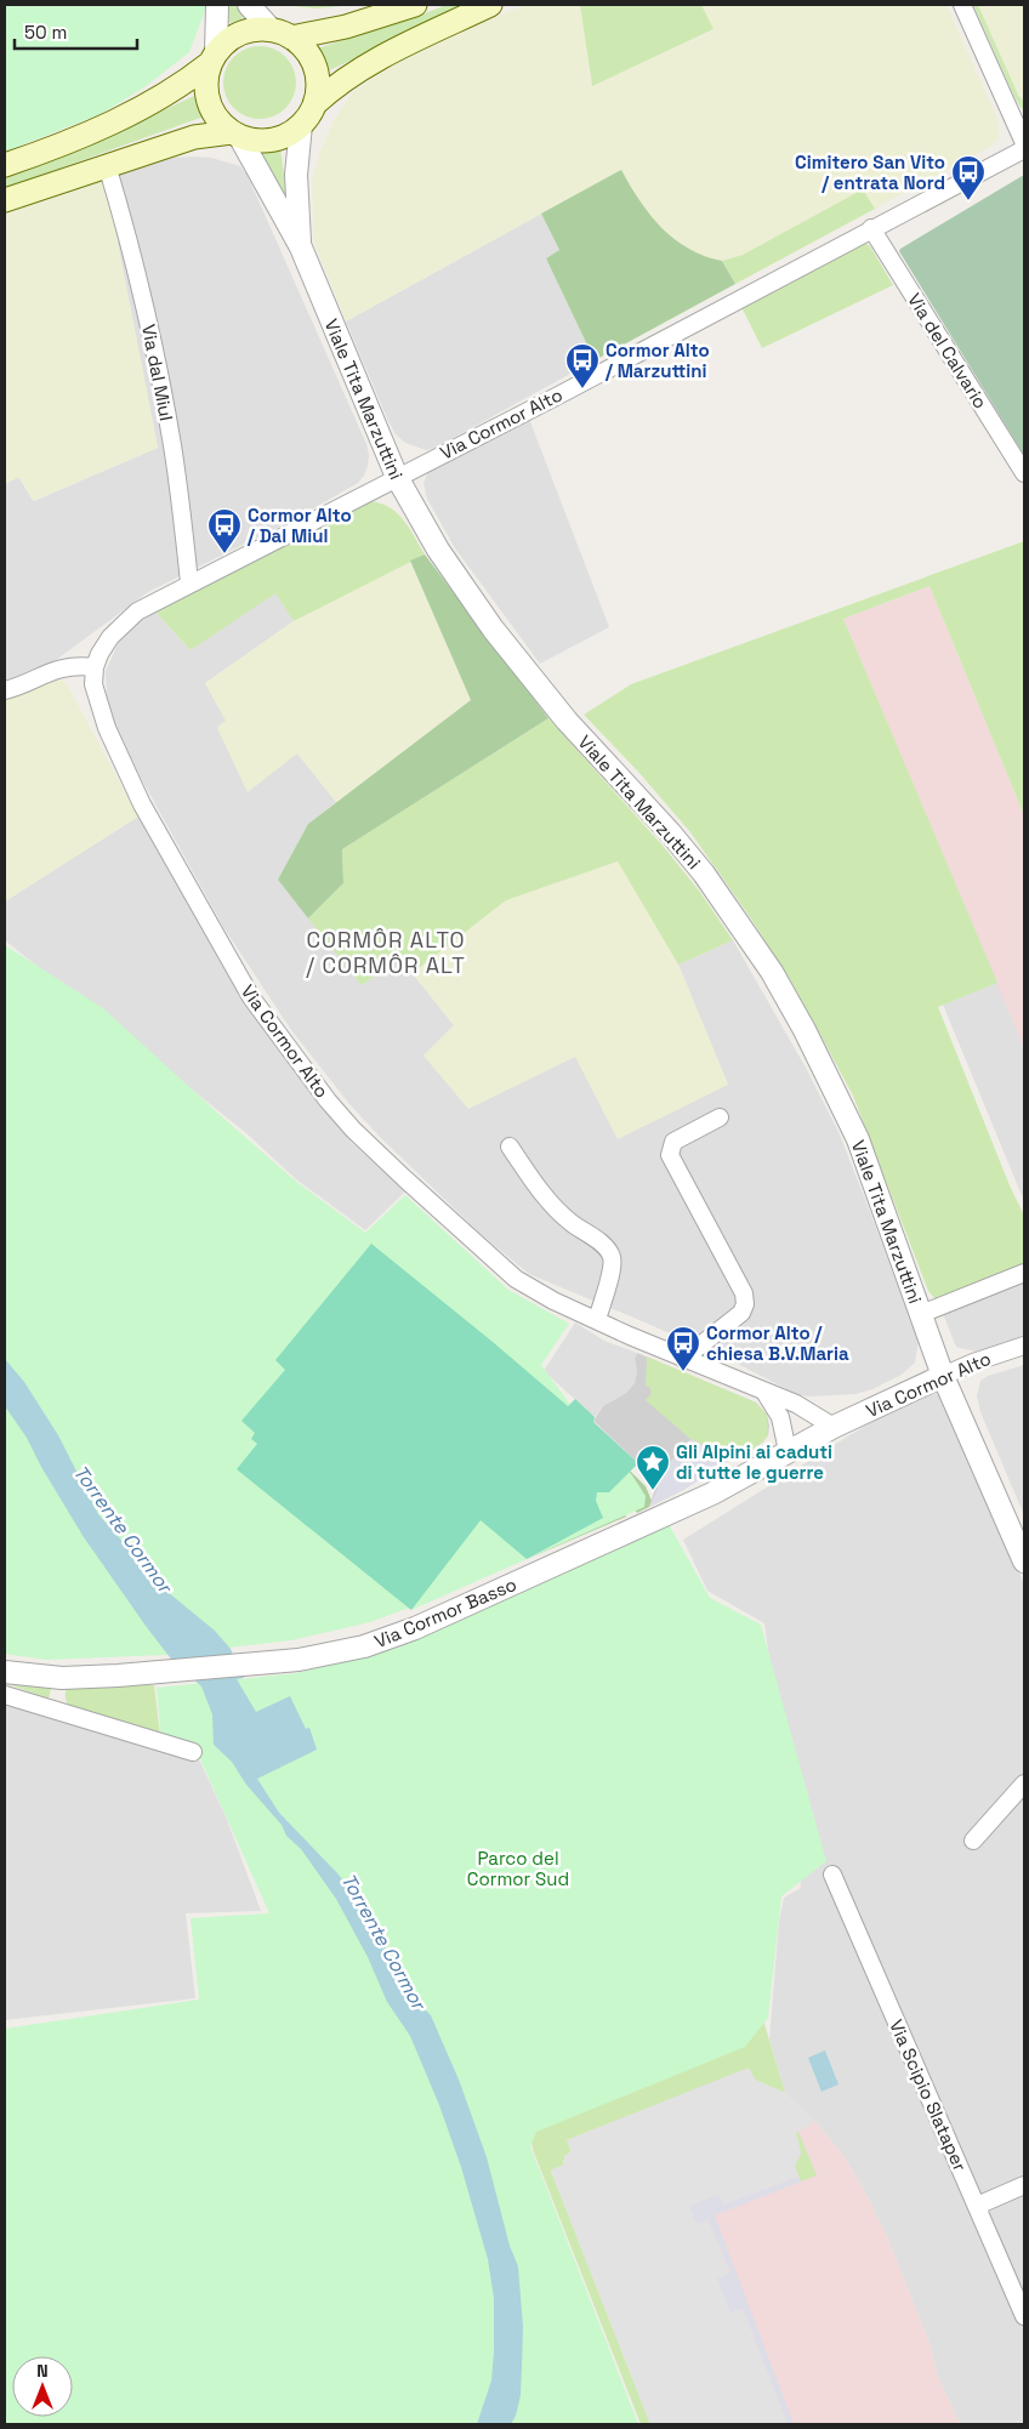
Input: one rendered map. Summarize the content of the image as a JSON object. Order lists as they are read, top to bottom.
{
  "streets": {
    "street": [
      "Via del Calvario",
      "Via dal Miul",
      "Viale Tita Marzuttini",
      "Via Cormor Alto",
      "Via Cormor Basso",
      "Via Scipio Slataper"
    ]
  },
  "crossings": [
    ["Via del Calvario", "Via Cormor Alto"],
    ["Via dal Miul", "Via Cormor Alto"],
    ["Viale Tita Marzuttini", "Via Cormor Alto"],
    ["Via Cormor Alto", "Via Cormor Basso"]
  ],
  "districts": ["CORMÔR ALTO / CORMÔR ALT"],
  "water": ["Torrente Cormor"],
  "parks": ["Parco del Cormor Sud"],
  "places": {
    "bus stop": [
      "Cimitero San Vito / entrata Nord",
      "Cormor Alto / Marzuttini",
      "Cormor Alto / Dal Miul",
      "Cormor Alto / chiesa B.V.Maria"
    ],
    "place": ["Gli Alpini ai caduti di tutte le guerre"]
  },
  "scale_bar": "50 m",
  "north": "top"
}
